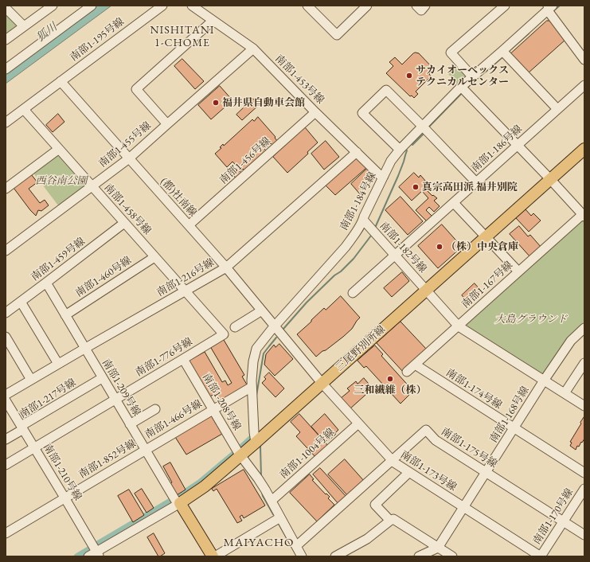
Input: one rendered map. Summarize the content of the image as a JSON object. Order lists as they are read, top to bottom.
{
  "streets": {
    "main road": ["三尾野別所線"],
    "street": [
      "南部1-195号線",
      "南部1-453号線",
      "南部1-455号線",
      "南部1-186号線",
      "南部1-456号線",
      "(都)社南線",
      "南部1-184号線",
      "南部1-458号線",
      "南部1-182号線",
      "南部1-459号線",
      "南部1-460号線",
      "南部1-216号線",
      "南部1-167号線",
      "南部1-776号線",
      "南部1-209号線",
      "南部1-174号線",
      "南部1-217号線",
      "南部1-208号線",
      "南部1-168号線",
      "南部1-466号線",
      "南部1-175号線",
      "南部1-1004号線",
      "南部1-852号線",
      "南部1-173号線",
      "南部1-210号線",
      "南部1-170号線"
    ]
  },
  "crossings": [
    ["南部1-195号線", "(都)社南線"],
    ["南部1-453号線", "南部1-455号線"],
    ["南部1-453号線", "南部1-456号線"],
    ["南部1-453号線", "南部1-184号線"],
    ["南部1-453号線", "南部1-216号線"],
    ["南部1-455号線", "(都)社南線"],
    ["南部1-455号線", "南部1-458号線"],
    ["南部1-186号線", "南部1-182号線"],
    ["南部1-456号線", "(都)社南線"],
    ["(都)社南線", "南部1-184号線"],
    ["(都)社南線", "南部1-216号線"],
    ["(都)社南線", "三尾野別所線"],
    ["(都)社南線", "南部1-173号線"],
    ["南部1-184号線", "南部1-182号線"],
    ["南部1-184号線", "三尾野別所線"],
    ["南部1-184号線", "南部1-466号線"],
    ["南部1-458号線", "南部1-459号線"],
    ["南部1-458号線", "南部1-460号線"],
    ["南部1-458号線", "南部1-216号線"],
    ["南部1-458号線", "南部1-776号線"],
    ["南部1-182号線", "南部1-167号線"],
    ["南部1-182号線", "三尾野別所線"],
    ["南部1-182号線", "南部1-168号線"],
    ["南部1-459号線", "南部1-209号線"],
    ["南部1-460号線", "南部1-209号線"],
    ["南部1-216号線", "南部1-209号線"],
    ["南部1-167号線", "南部1-174号線"],
    ["三尾野別所線", "南部1-209号線"],
    ["三尾野別所線", "南部1-208号線"],
    ["三尾野別所線", "南部1-173号線"],
    ["南部1-776号線", "南部1-209号線"],
    ["南部1-776号線", "南部1-208号線"],
    ["南部1-776号線", "南部1-210号線"],
    ["南部1-209号線", "南部1-217号線"],
    ["南部1-209号線", "南部1-466号線"],
    ["南部1-209号線", "南部1-852号線"],
    ["南部1-174号線", "南部1-168号線"],
    ["南部1-217号線", "南部1-210号線"],
    ["南部1-208号線", "南部1-466号線"],
    ["南部1-208号線", "南部1-175号線"],
    ["南部1-208号線", "南部1-1004号線"],
    ["南部1-168号線", "南部1-175号線"],
    ["南部1-168号線", "南部1-173号線"],
    ["南部1-466号線", "南部1-852号線"],
    ["南部1-175号線", "南部1-173号線"],
    ["南部1-175号線", "南部1-170号線"],
    ["南部1-1004号線", "南部1-173号線"],
    ["南部1-852号線", "南部1-210号線"],
    ["南部1-173号線", "南部1-170号線"]
  ],
  "districts": ["NISHITANI 1-CHOME", "MAIYACHO"],
  "water": ["狐川"],
  "parks": ["西谷南公園", "大島グラウンド"],
  "places": [
    "サカイオーベックス テクニカルセンター",
    "福井県自動車会館",
    "真宗高田派 福井別院",
    "（株）中央倉庫",
    "三和繊維（株）"
  ]
}
